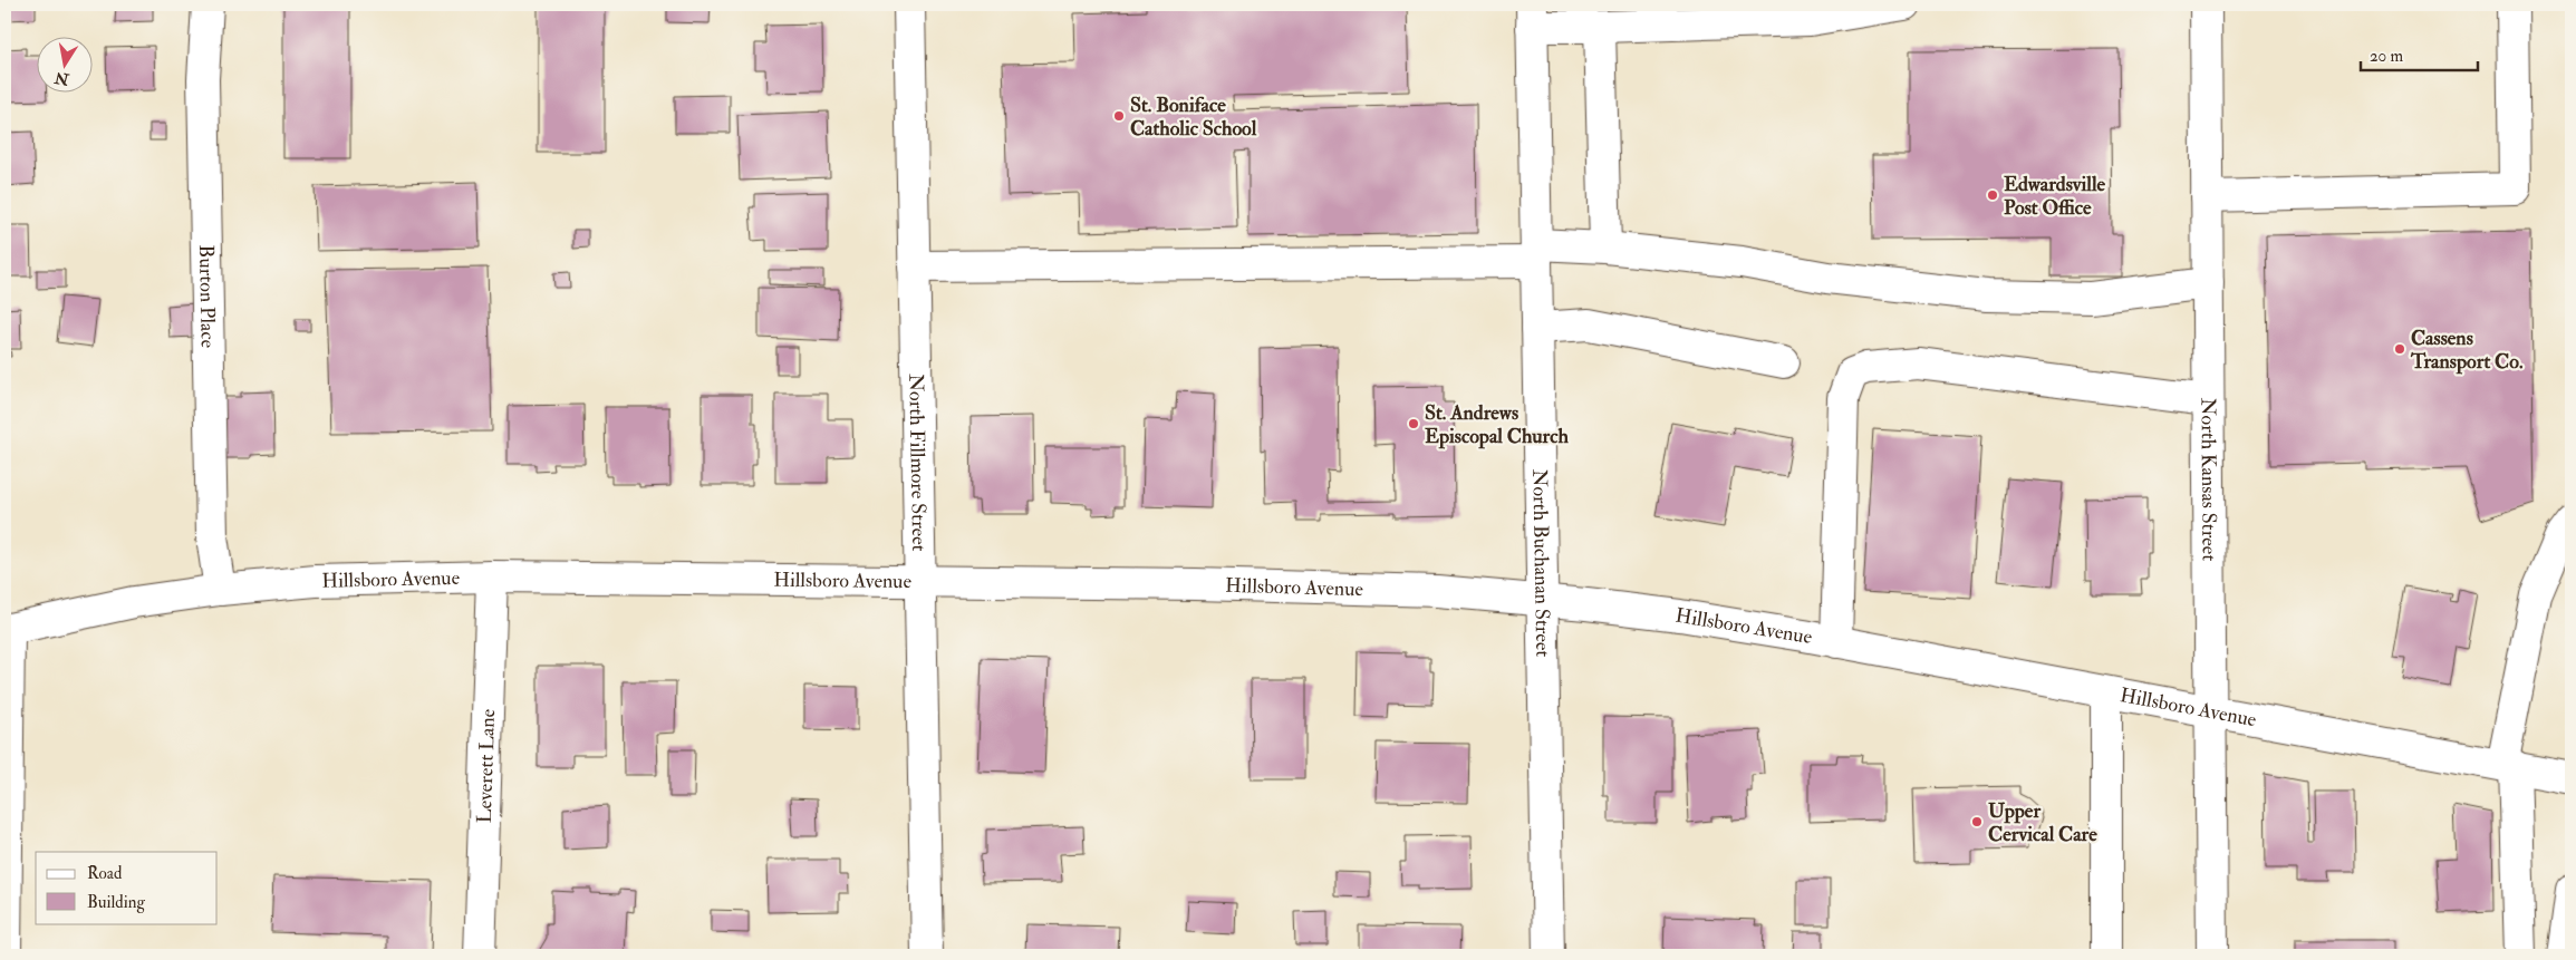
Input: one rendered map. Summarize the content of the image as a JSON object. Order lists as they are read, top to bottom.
{
  "streets": {
    "street": [
      "Burton Place",
      "North Fillmore Street",
      "North Kansas Street",
      "North Buchanan Street",
      "Hillsboro Avenue",
      "Leverett Lane"
    ]
  },
  "crossings": [
    ["Burton Place", "Hillsboro Avenue"],
    ["North Fillmore Street", "Hillsboro Avenue"],
    ["North Kansas Street", "Hillsboro Avenue"],
    ["North Buchanan Street", "Hillsboro Avenue"],
    ["Hillsboro Avenue", "Leverett Lane"]
  ],
  "places": [
    "St. Boniface Catholic School",
    "Edwardsville Post Office",
    "Cassens Transport Co.",
    "St. Andrews Episcopal Church",
    "Upper Cervical Care"
  ],
  "legend": ["Road", "Building"],
  "scale_bar": "20 m",
  "north": "bottom"
}
